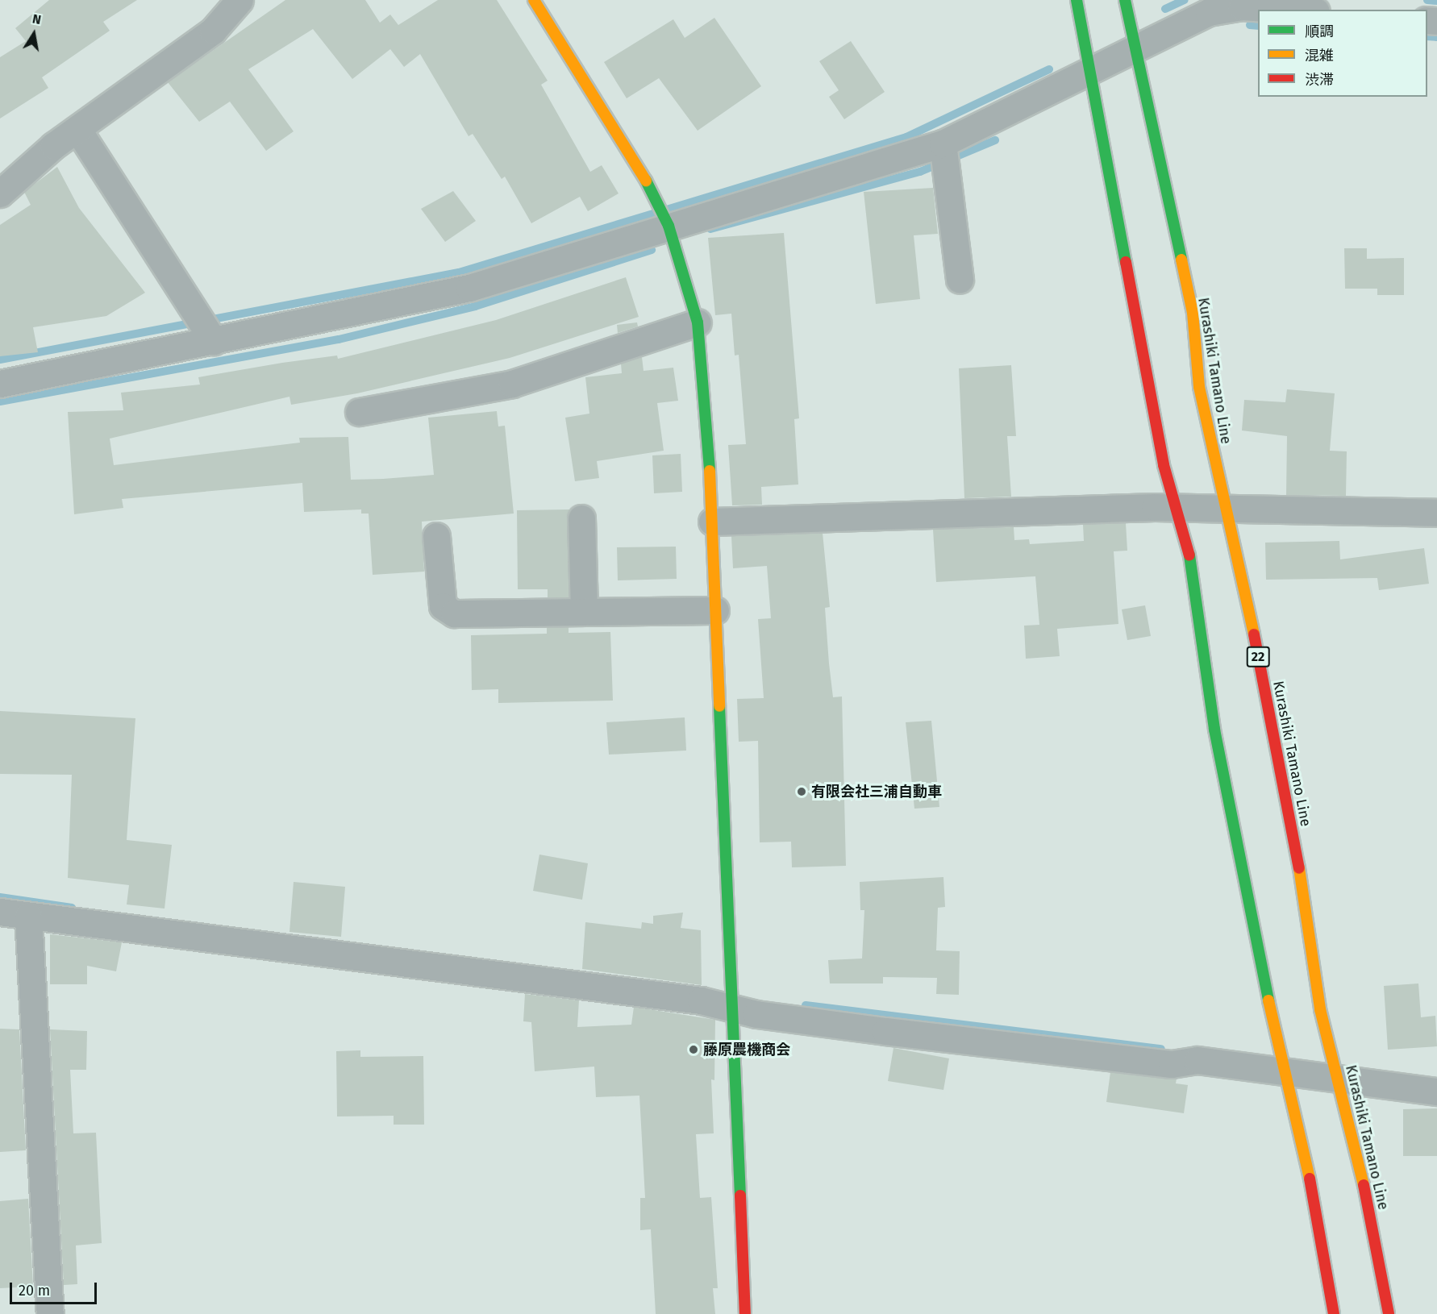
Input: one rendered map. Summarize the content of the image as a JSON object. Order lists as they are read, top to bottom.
{
  "streets": {
    "main road": ["Kurashiki Tamano Line", "22"]
  },
  "places": ["有限会社三浦自動車", "藤原農機商会"],
  "legend": ["順調", "混雑", "渋滞"],
  "scale_bar": "20 m",
  "north": "top"
}
